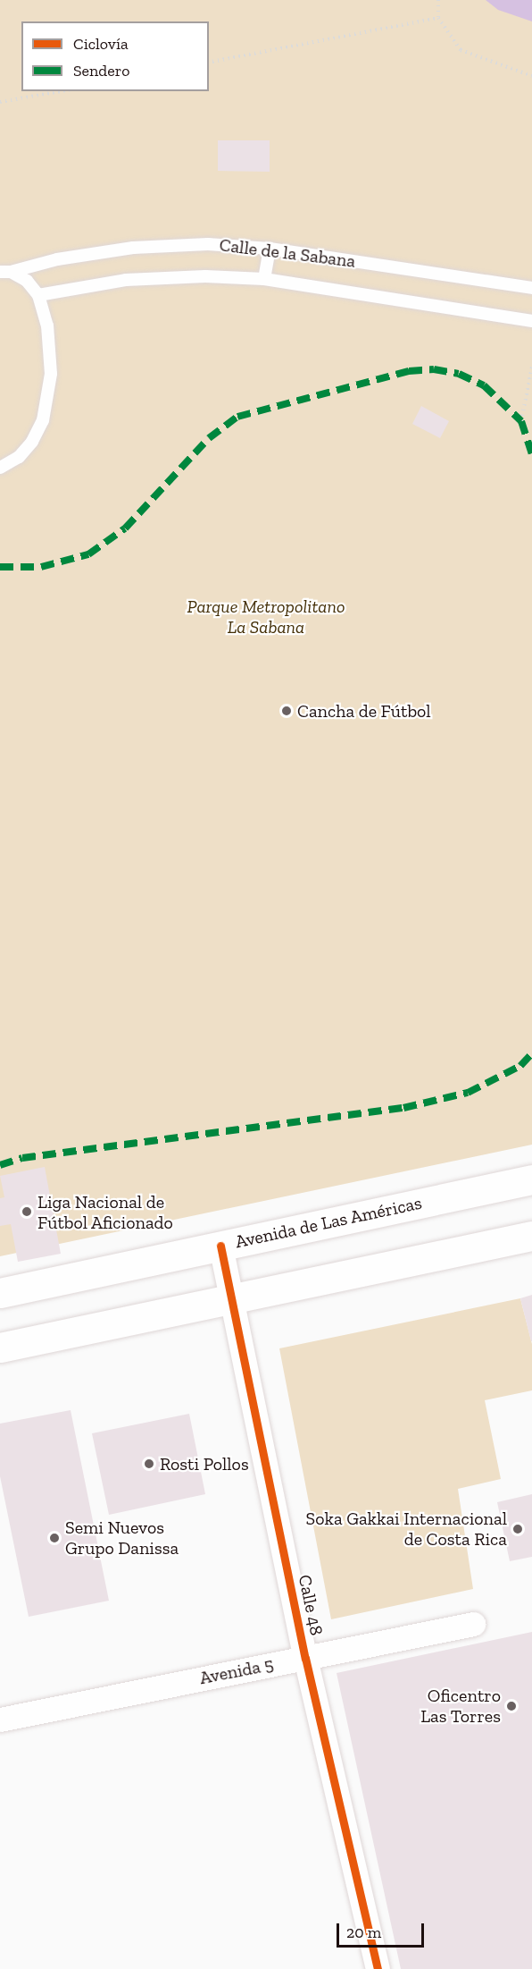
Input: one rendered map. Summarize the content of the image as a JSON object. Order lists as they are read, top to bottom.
{
  "streets": {
    "main road": ["Avenida de Las Américas"],
    "street": ["Calle 48", "Avenida 5"],
    "lane": ["Calle de la Sabana"]
  },
  "crossings": [
    ["Avenida de Las Américas", "Calle 48"],
    ["Calle 48", "Avenida 5"]
  ],
  "parks": ["Parque Metropolitano La Sabana"],
  "places": [
    "Cancha de Fútbol",
    "Liga Nacional de Fútbol Aficionado",
    "Rosti Pollos",
    "Soka Gakkai Internacional de Costa Rica",
    "Semi Nuevos Grupo Danissa",
    "Oficentro Las Torres"
  ],
  "legend": ["Ciclovía", "Sendero"],
  "scale_bar": "20 m"
}
